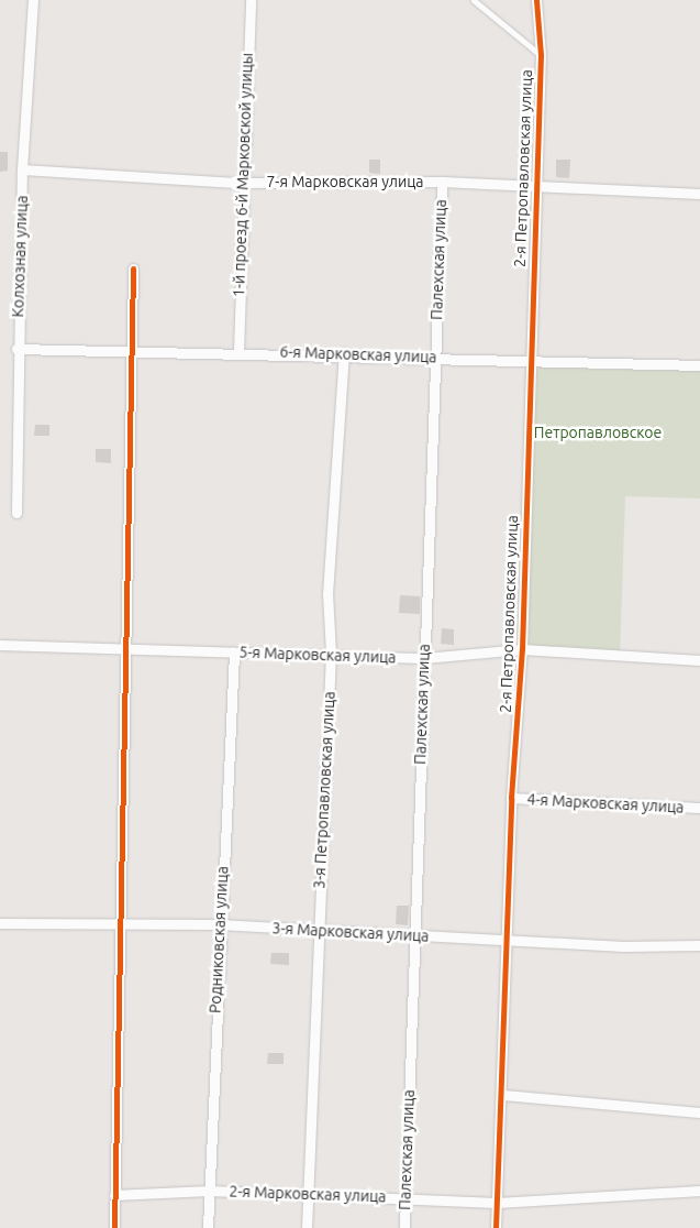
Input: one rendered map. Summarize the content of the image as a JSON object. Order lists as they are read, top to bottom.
{
  "streets": {
    "street": [
      "2-я Петропавловская улица",
      "1-й проезд 6-й Марковской улицы",
      "7-я Марковская улица",
      "Колхозная улица",
      "Палехская улица",
      "6-я Марковская улица",
      "5-я Марковская улица",
      "3-я Петропавловская улица",
      "4-я Марковская улица",
      "3-я Марковская улица",
      "Родниковская улица",
      "2-я Марковская улица"
    ]
  },
  "crossings": [
    ["2-я Петропавловская улица", "7-я Марковская улица"],
    ["2-я Петропавловская улица", "6-я Марковская улица"],
    ["2-я Петропавловская улица", "5-я Марковская улица"],
    ["2-я Петропавловская улица", "4-я Марковская улица"],
    ["2-я Петропавловская улица", "3-я Марковская улица"],
    ["2-я Петропавловская улица", "2-я Марковская улица"],
    ["1-й проезд 6-й Марковской улицы", "7-я Марковская улица"],
    ["1-й проезд 6-й Марковской улицы", "6-я Марковская улица"],
    ["7-я Марковская улица", "Колхозная улица"],
    ["7-я Марковская улица", "Палехская улица"],
    ["Колхозная улица", "6-я Марковская улица"],
    ["Палехская улица", "6-я Марковская улица"],
    ["Палехская улица", "5-я Марковская улица"],
    ["Палехская улица", "3-я Марковская улица"],
    ["Палехская улица", "2-я Марковская улица"],
    ["6-я Марковская улица", "3-я Петропавловская улица"],
    ["5-я Марковская улица", "3-я Петропавловская улица"],
    ["5-я Марковская улица", "Родниковская улица"],
    ["3-я Петропавловская улица", "3-я Марковская улица"],
    ["3-я Петропавловская улица", "2-я Марковская улица"],
    ["3-я Марковская улица", "Родниковская улица"],
    ["Родниковская улица", "2-я Марковская улица"]
  ],
  "parks": ["Петропавловское"]
}
